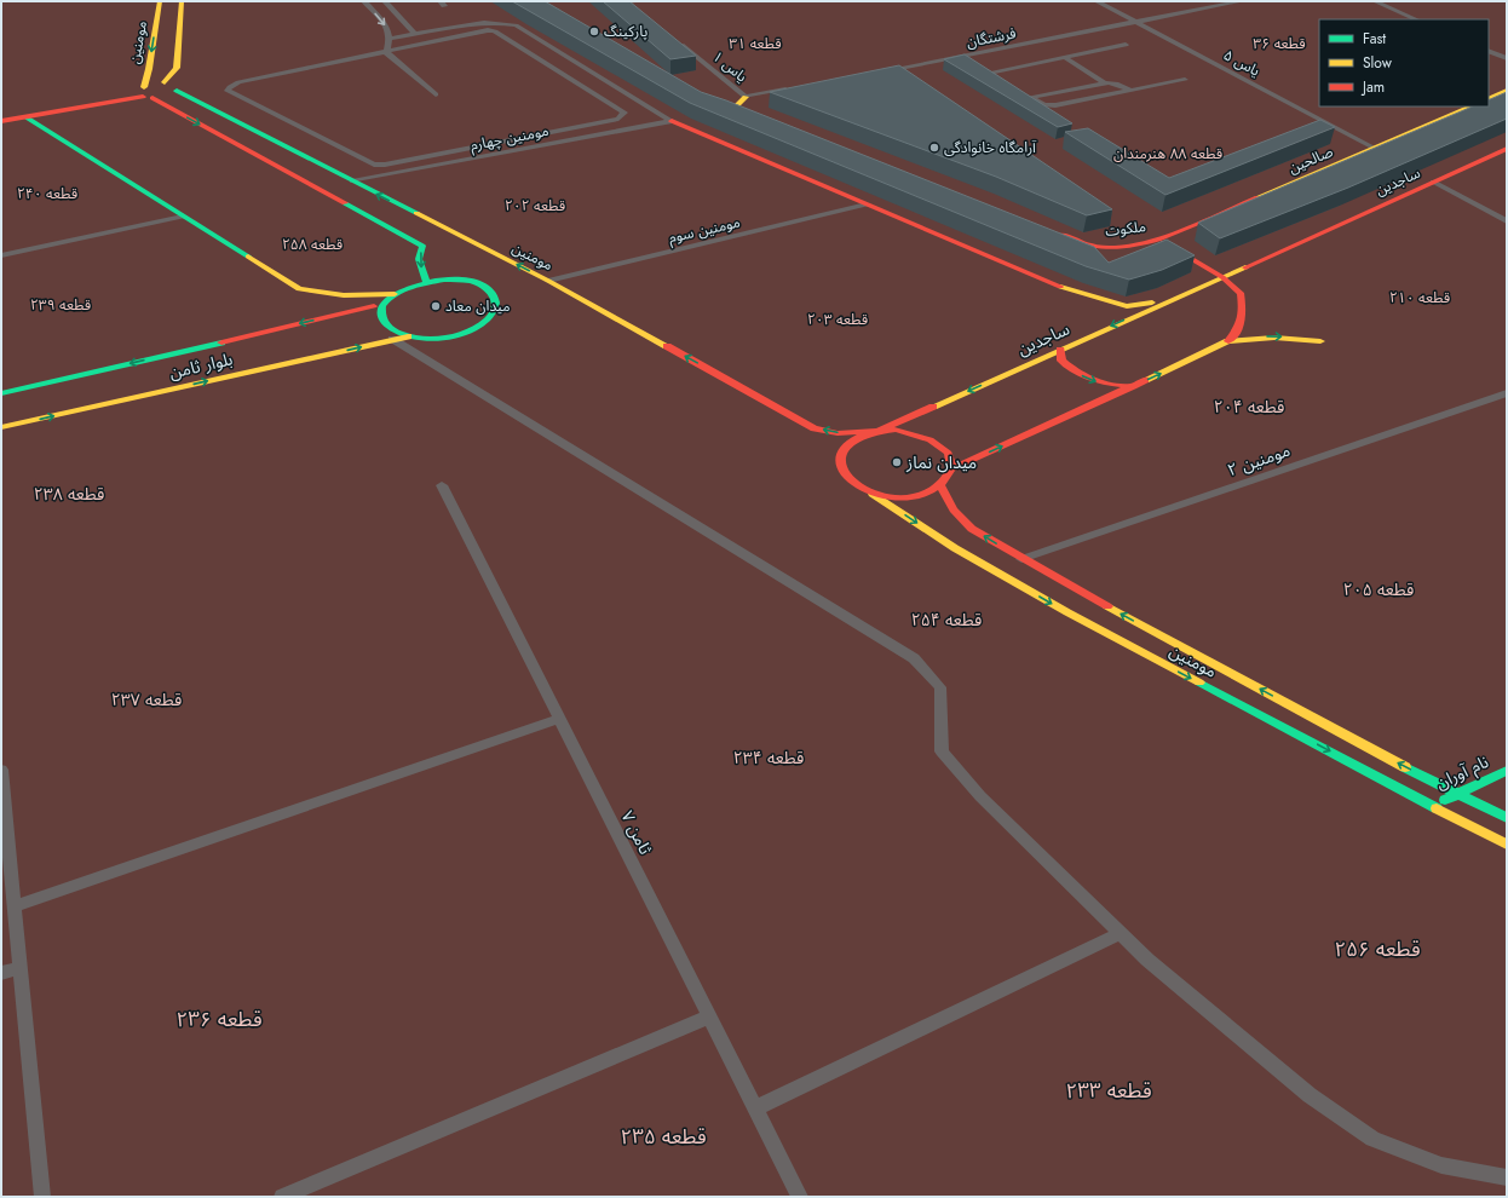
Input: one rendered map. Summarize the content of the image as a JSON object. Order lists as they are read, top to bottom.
{
  "streets": {
    "street": [
      "مومنین",
      "صالحین",
      "ساجدین",
      "ملکوت",
      "بلوار ثامن",
      "نام آوران"
    ],
    "lane": [
      "فرشتگان",
      "یاس ۵",
      "یاس ۱",
      "مومنین چهارم",
      "مومنین سوم",
      "مومنین ۲",
      "ثامن ۷"
    ]
  },
  "crossings": [
    ["فرشتگان", "یاس ۵"],
    ["مومنین", "مومنین چهارم"],
    ["مومنین", "ساجدین"],
    ["مومنین", "مومنین سوم"],
    ["مومنین", "مومنین ۲"],
    ["مومنین", "نام آوران"],
    ["یاس ۵", "صالحین"],
    ["صالحین", "ملکوت"]
  ],
  "parks": [
    "قطعه ۳۱",
    "قطعه ۳۶",
    "قطعه ۸۸ هنرمندان",
    "قطعه ۲۴۰",
    "قطعه ۲۰۲",
    "قطعه ۲۵۸",
    "قطعه ۲۱۰",
    "قطعه ۲۳۹",
    "قطعه ۲۰۳",
    "قطعه ۲۰۴",
    "قطعه ۲۳۸",
    "قطعه ۲۰۵",
    "قطعه ۲۵۴",
    "قطعه ۲۳۷",
    "قطعه ۲۳۴",
    "قطعه ۲۵۶",
    "قطعه ۲۳۶",
    "قطعه ۲۳۳",
    "قطعه ۲۳۵"
  ],
  "places": [
    "پارکینگ",
    "آرامگاه خانوادگی",
    "میدان معاد",
    "میدان نماز"
  ],
  "legend": ["Fast", "Slow", "Jam"]
}
